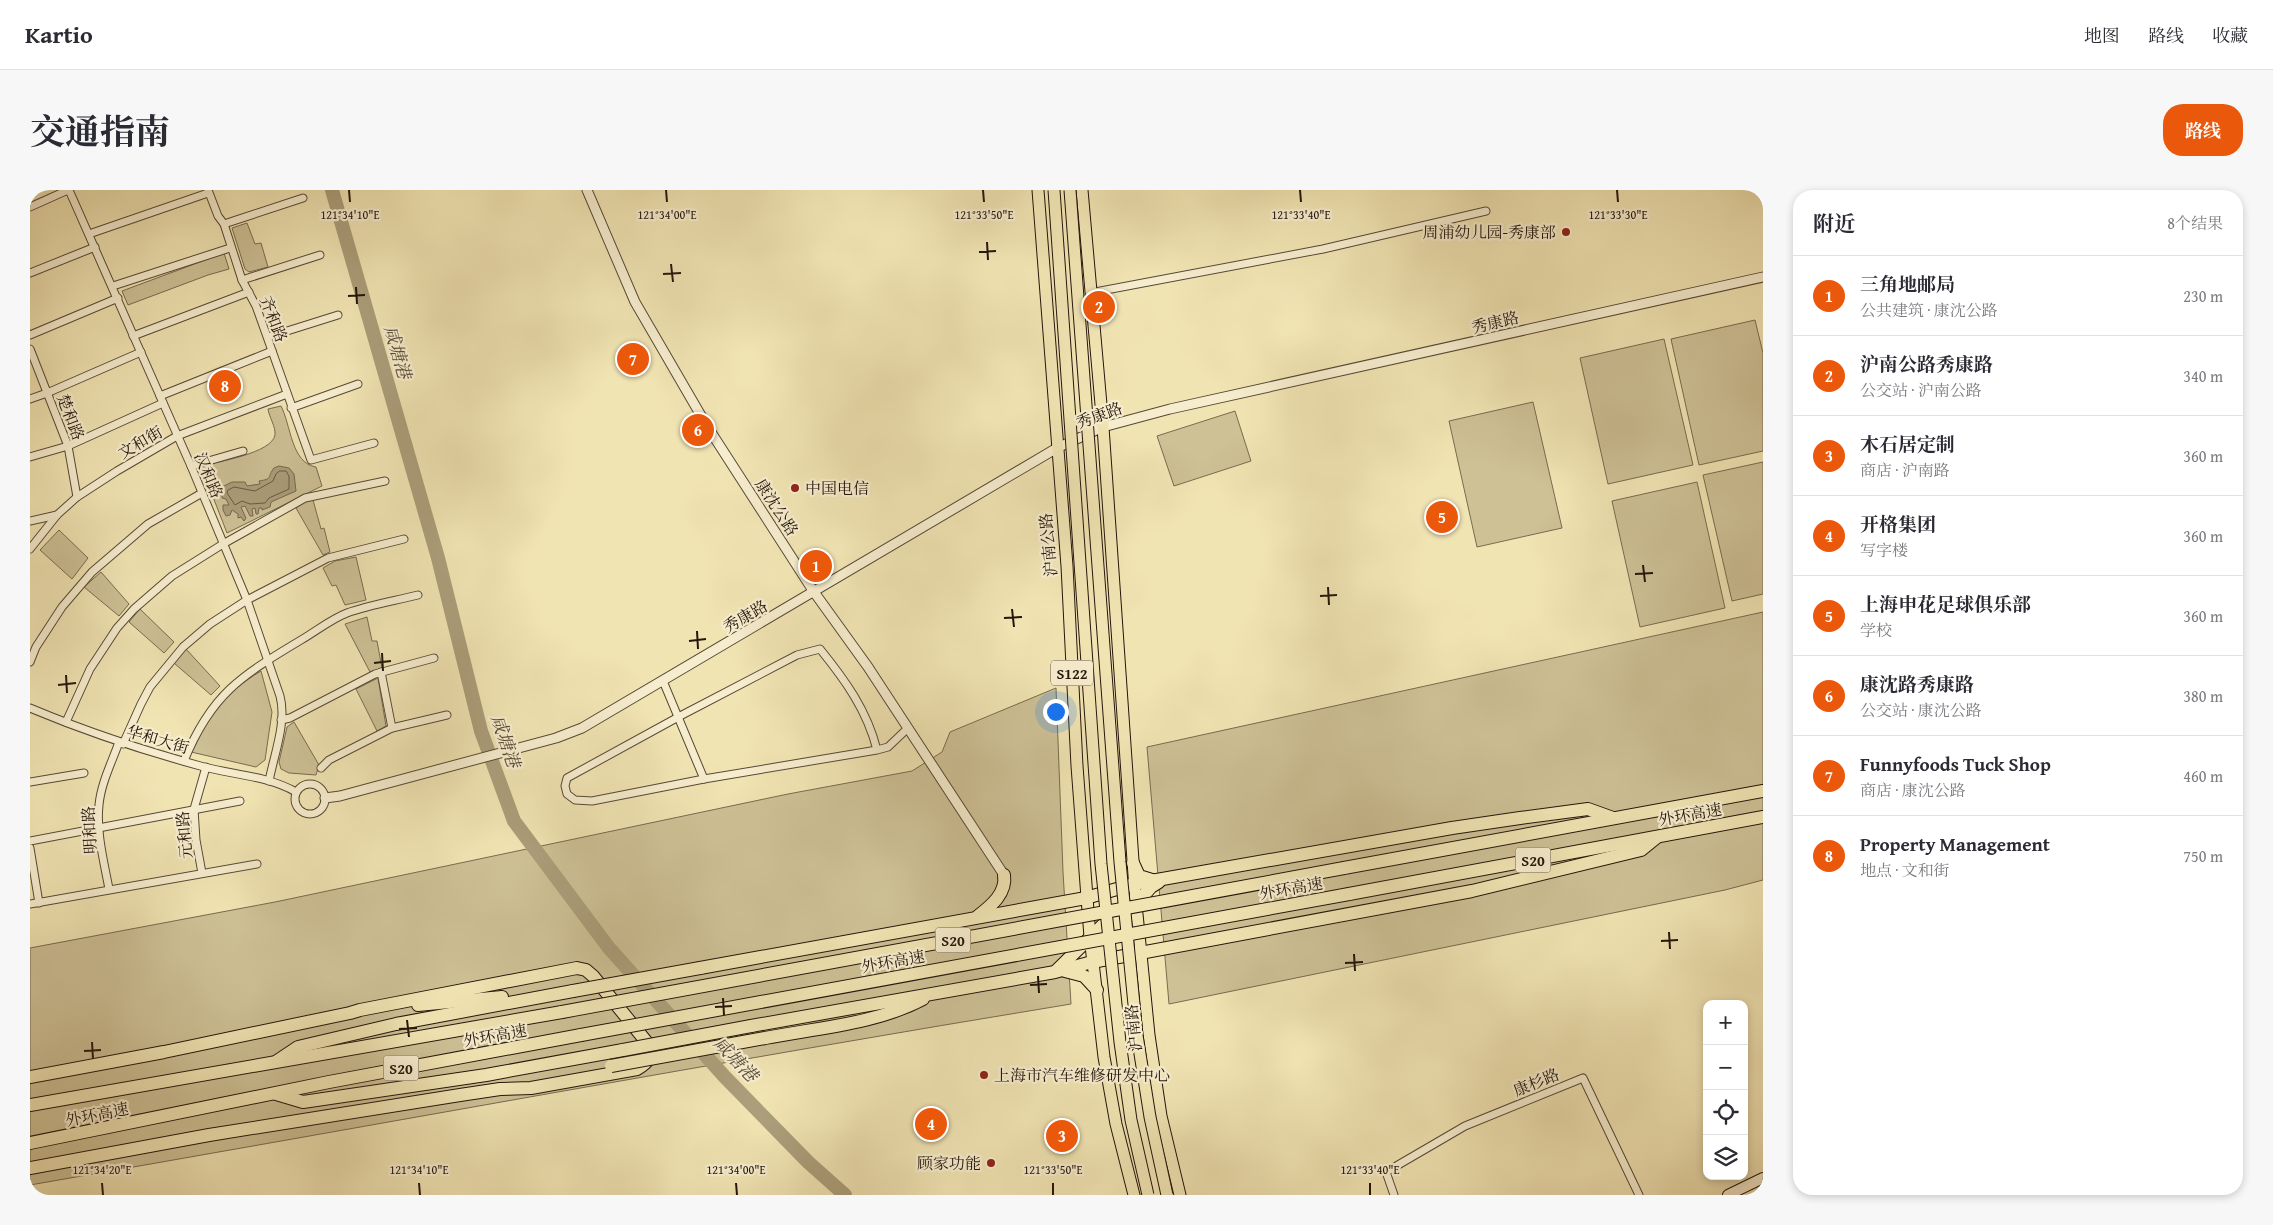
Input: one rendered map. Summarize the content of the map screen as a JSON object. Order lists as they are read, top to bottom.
{
  "streets": {
    "highway": ["外环高速", "S20"],
    "main road": ["沪南公路", "S122", "沪南路"],
    "street": [
      "齐和路",
      "秀康路",
      "楚和路",
      "文和街",
      "汉和路",
      "康沈公路",
      "华和大街",
      "明和路",
      "元和路",
      "康杉路"
    ]
  },
  "crossings": [
    ["齐和路", "文和街"],
    ["秀康路", "康沈公路"],
    ["秀康路", "沪南公路"],
    ["秀康路", "华和大街"],
    ["楚和路", "文和街"],
    ["文和街", "汉和路"],
    ["汉和路", "华和大街"],
    ["汉和路", "明和路"],
    ["沪南公路", "沪南路"],
    ["华和大街", "明和路"],
    ["华和大街", "元和路"]
  ],
  "water": ["咸塘港"],
  "places": [
    "周浦幼儿园-秀康部",
    "中国电信",
    "上海市汽车维修研发中心",
    "顾家功能"
  ],
  "page": {
    "header": "Kartio",
    "nav": ["地图", "路线", "收藏"],
    "title": "交通指南",
    "buttons": "路线",
    "heading": ["附近", "8个结果"],
    "list": [
      {
        "mark": "1",
        "name": "三角地邮局",
        "note": "公共建筑 · 康沈公路",
        "value": "230 m"
      },
      {
        "mark": "2",
        "name": "沪南公路秀康路",
        "note": "公交站 · 沪南公路",
        "value": "340 m"
      },
      {
        "mark": "3",
        "name": "木石居定制",
        "note": "商店 · 沪南路",
        "value": "360 m"
      },
      {
        "mark": "4",
        "name": "开格集团",
        "note": "写字楼",
        "value": "360 m"
      },
      {
        "mark": "5",
        "name": "上海申花足球俱乐部",
        "note": "学校",
        "value": "360 m"
      },
      {
        "mark": "6",
        "name": "康沈路秀康路",
        "note": "公交站 · 康沈公路",
        "value": "380 m"
      },
      {
        "mark": "7",
        "name": "Funnyfoods Tuck Shop",
        "note": "商店 · 康沈公路",
        "value": "460 m"
      },
      {
        "mark": "8",
        "name": "Property Management",
        "note": "地点 · 文和街",
        "value": "750 m"
      }
    ],
    "pins": [
      "2",
      "7",
      "8",
      "6",
      "5",
      "1",
      "4",
      "3"
    ],
    "map_buttons": ["+", "−"]
  },
  "coordinates": [
    "121°34'10\"E",
    "121°34'00\"E",
    "121°33'50\"E",
    "121°33'40\"E",
    "121°33'30\"E",
    "121°34'20\"E"
  ]
}
